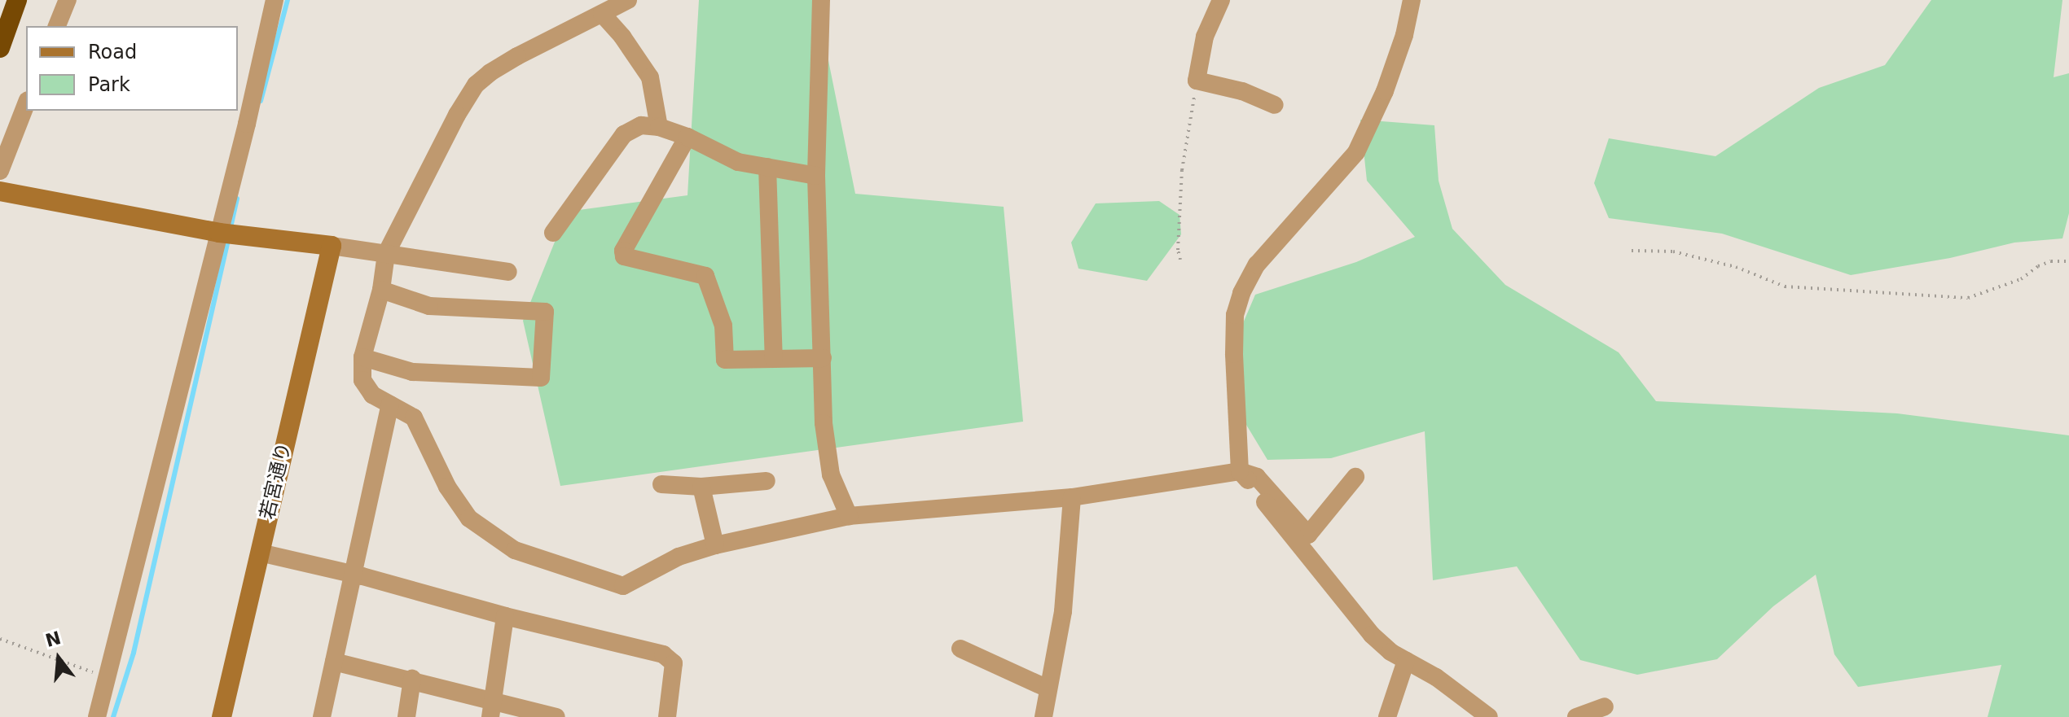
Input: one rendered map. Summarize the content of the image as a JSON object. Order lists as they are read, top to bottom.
{
  "streets": {
    "street": ["若宮通り"]
  },
  "legend": ["Road", "Park"],
  "north": "top"
}
